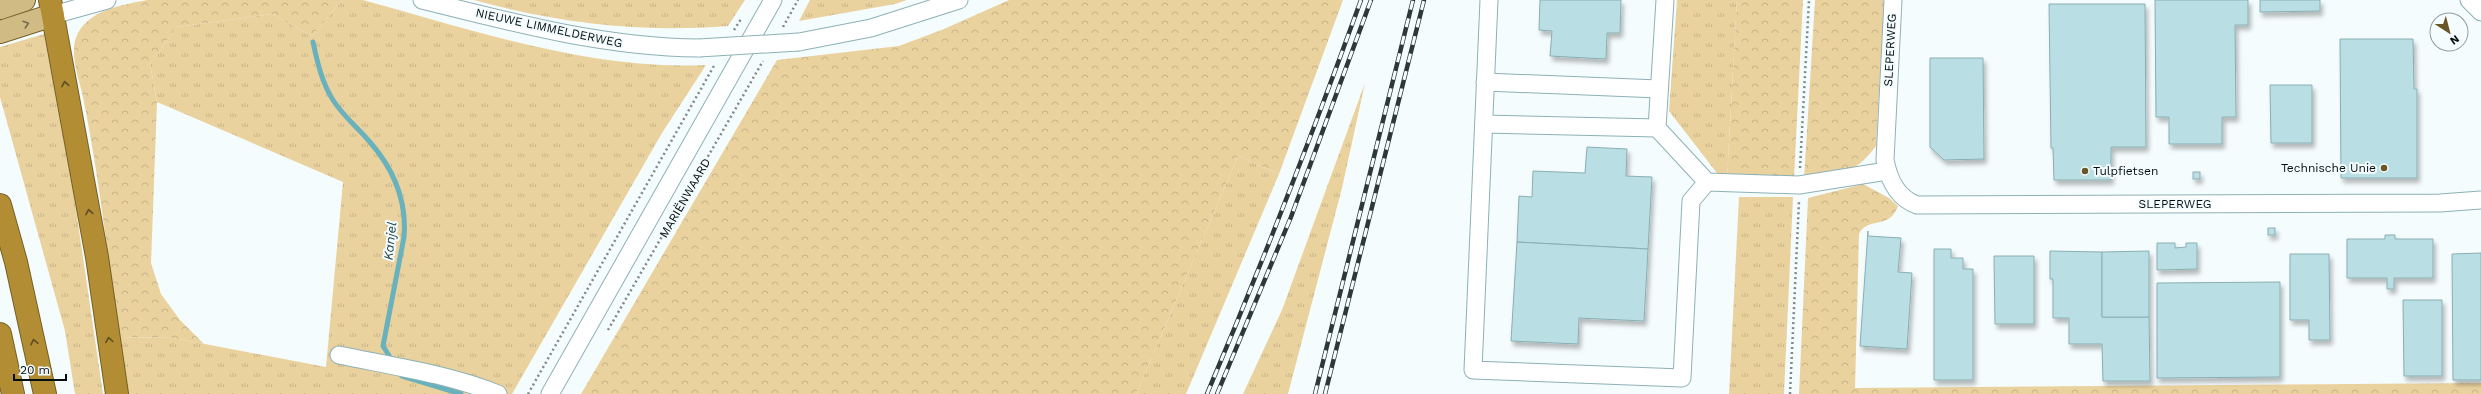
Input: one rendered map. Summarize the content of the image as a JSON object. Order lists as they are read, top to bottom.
{
  "streets": {
    "street": ["NIEUWE LIMMELDERWEG", "SLEPERWEG", "MARIËNWAARD"]
  },
  "water": ["Kanjel"],
  "places": ["Technische Unie", "Tulpfietsen"],
  "scale_bar": "20 m",
  "north": "bottom right"
}
